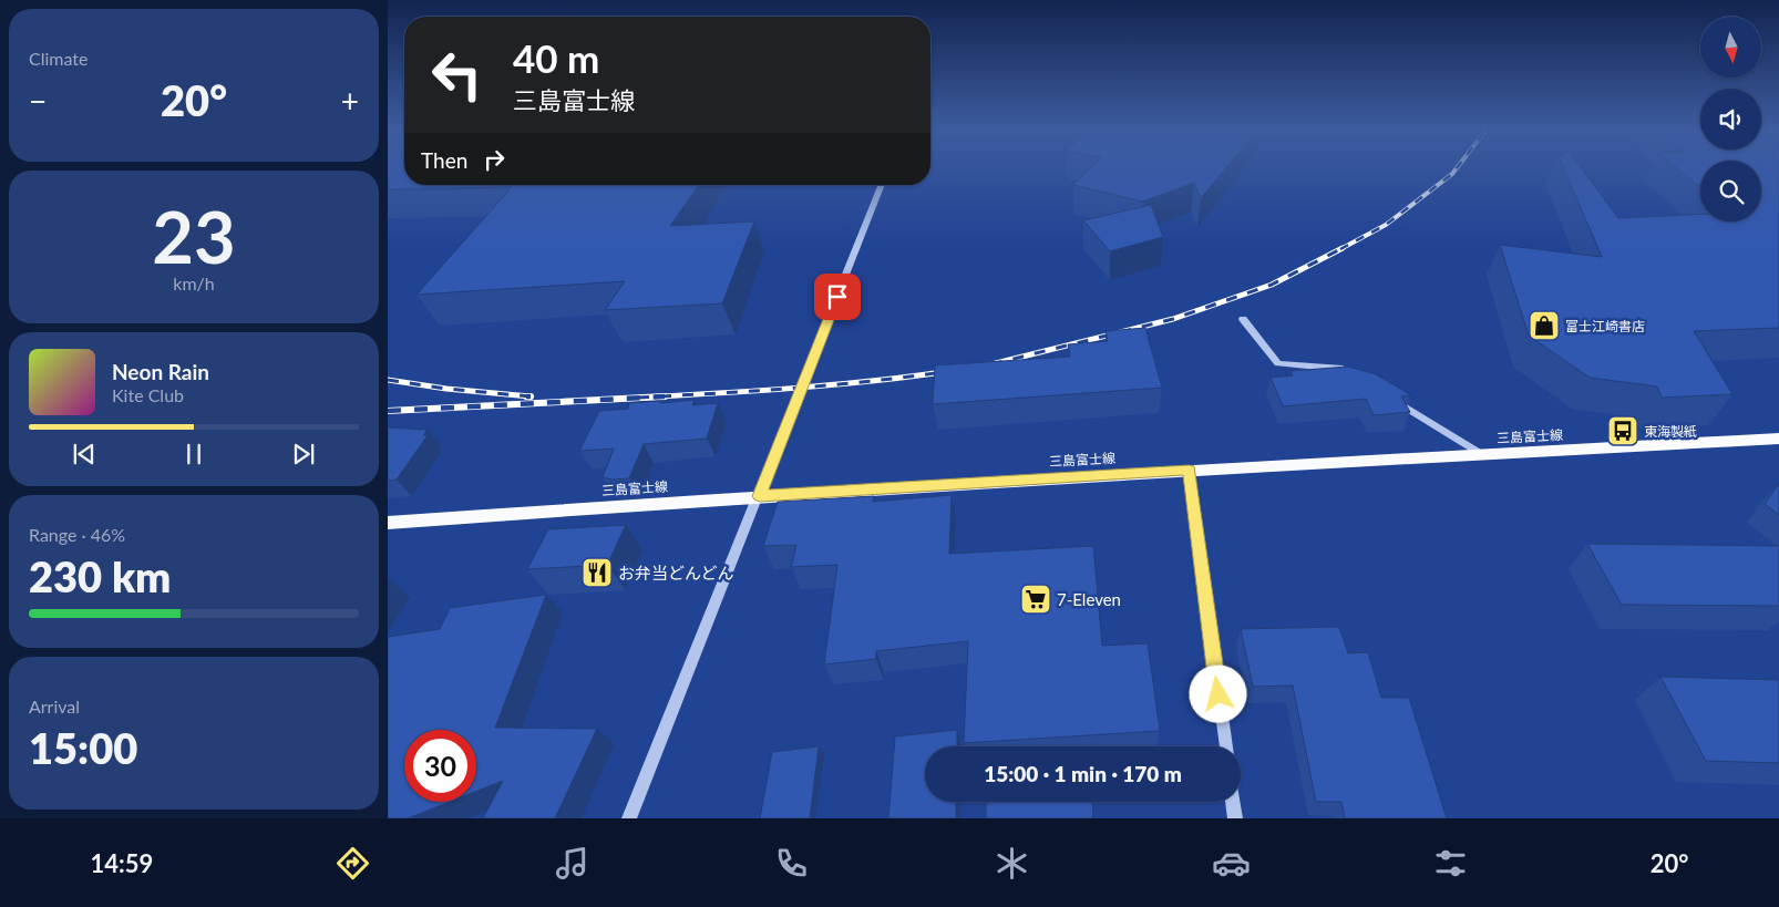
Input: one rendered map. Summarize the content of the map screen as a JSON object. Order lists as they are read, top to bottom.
{
  "streets": {
    "main road": ["三島富士線"]
  },
  "places": {
    "shop": ["富士江崎書店"],
    "bus stop": ["東海製紙"],
    "restaurant": ["お弁当どんどん"],
    "supermarket": ["7-Eleven"]
  },
  "north": "bottom",
  "page": {
    "tile": [
      "Climate",
      ["23", "km/h"],
      ["Range · 46%", "230 km"],
      ["Arrival", "15:00"]
    ],
    "turn": ["40 m", "三島富士線"],
    "heat": ["−", "20°", "+"],
    "then": "Then",
    "song": ["Neon Rain", "Kite Club"],
    "limit": "30",
    "trip": "15:00 · 1 min · 170 m",
    "tabs": ["14:59", "20°"]
  }
}
